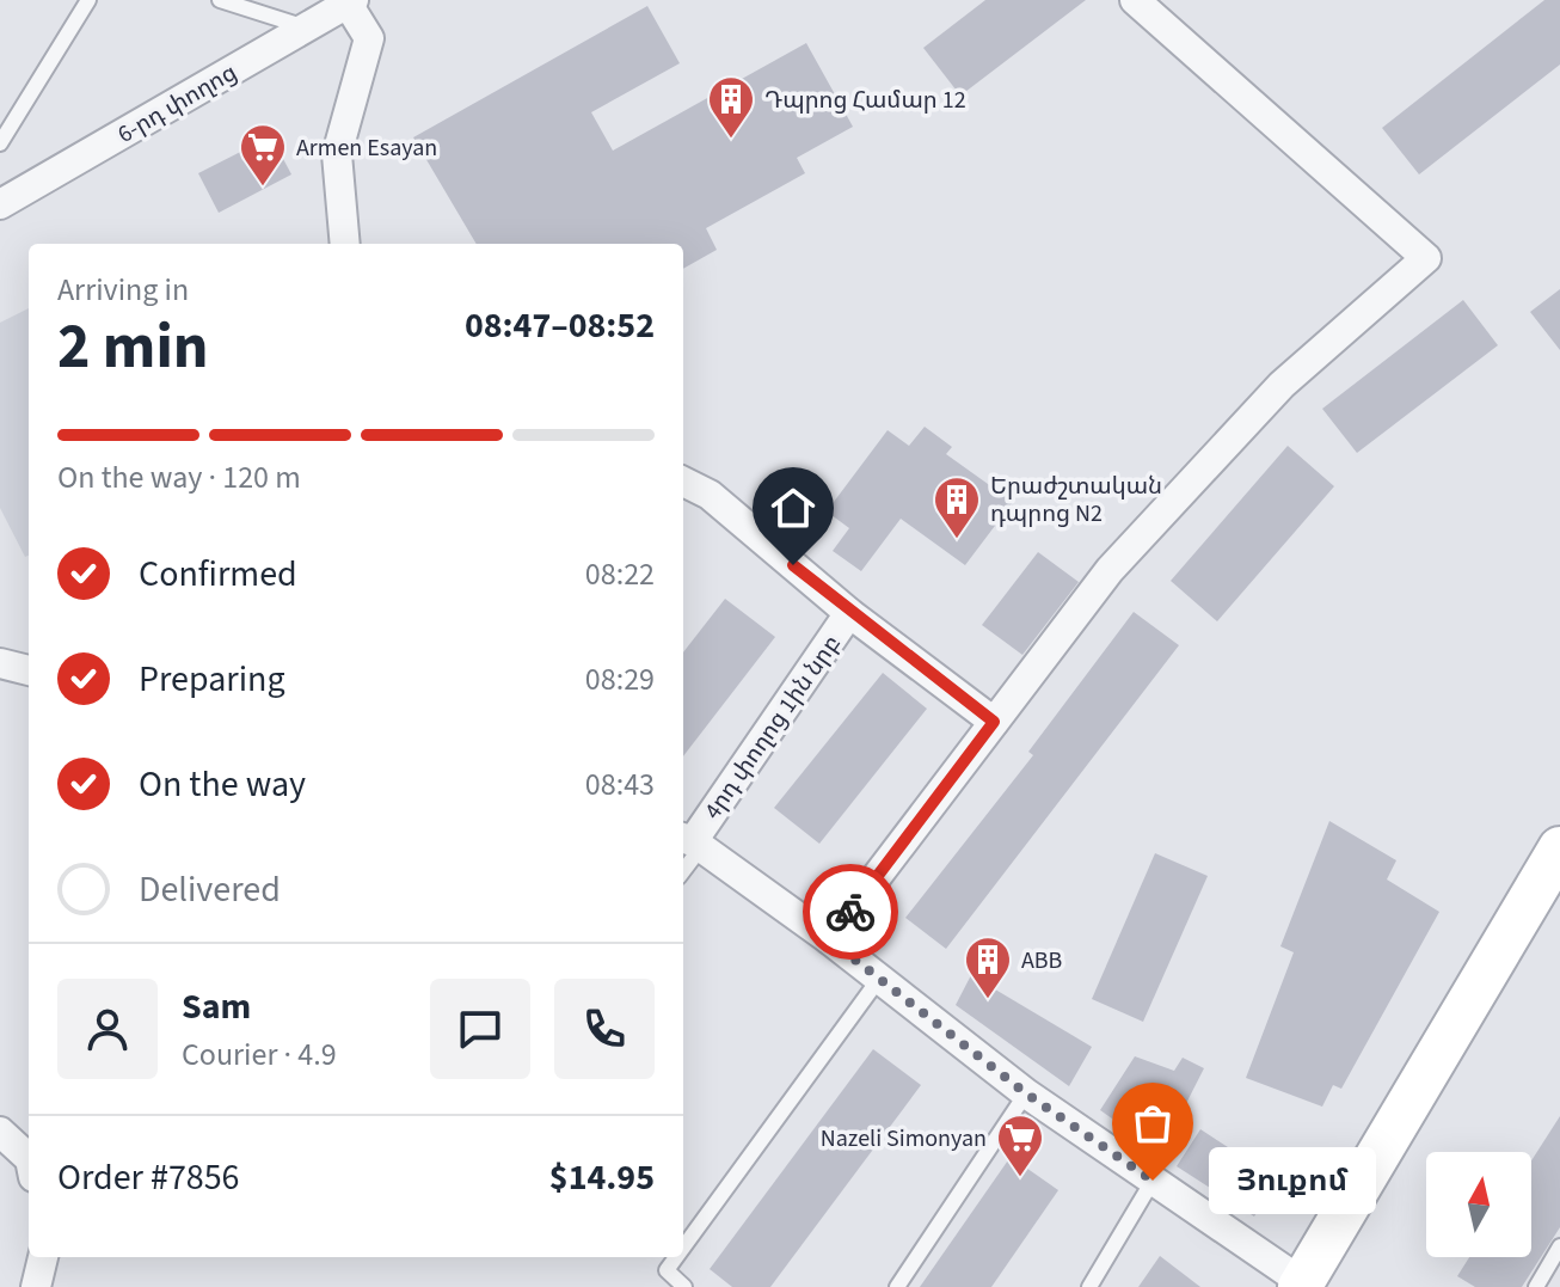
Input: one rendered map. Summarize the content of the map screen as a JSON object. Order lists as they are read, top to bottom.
{
  "streets": {
    "street": ["6-րդ փողոց", "4րդ փողոց 1ին նրբ"]
  },
  "places": {
    "building": ["Դպրոց Համար 12", "Երաժշտական դպրոց N2", "ABB"],
    "supermarket": ["Armen Esayan", "Nazeli Simonyan"],
    "other": ["Յուքոմ"]
  },
  "north": "top",
  "page": {
    "heading": ["2 min", "Arriving in", "08:47–08:52"],
    "panel": [
      "Sam",
      "Courier · 4.9",
      "Order #7856",
      "$14.95"
    ],
    "bar": "On the way · 120 m",
    "list": [
      ["Confirmed", "08:22"],
      ["Preparing", "08:29"],
      ["On the way", "08:43"],
      "Delivered"
    ],
    "bubble": "Յուքոմ"
  }
}
